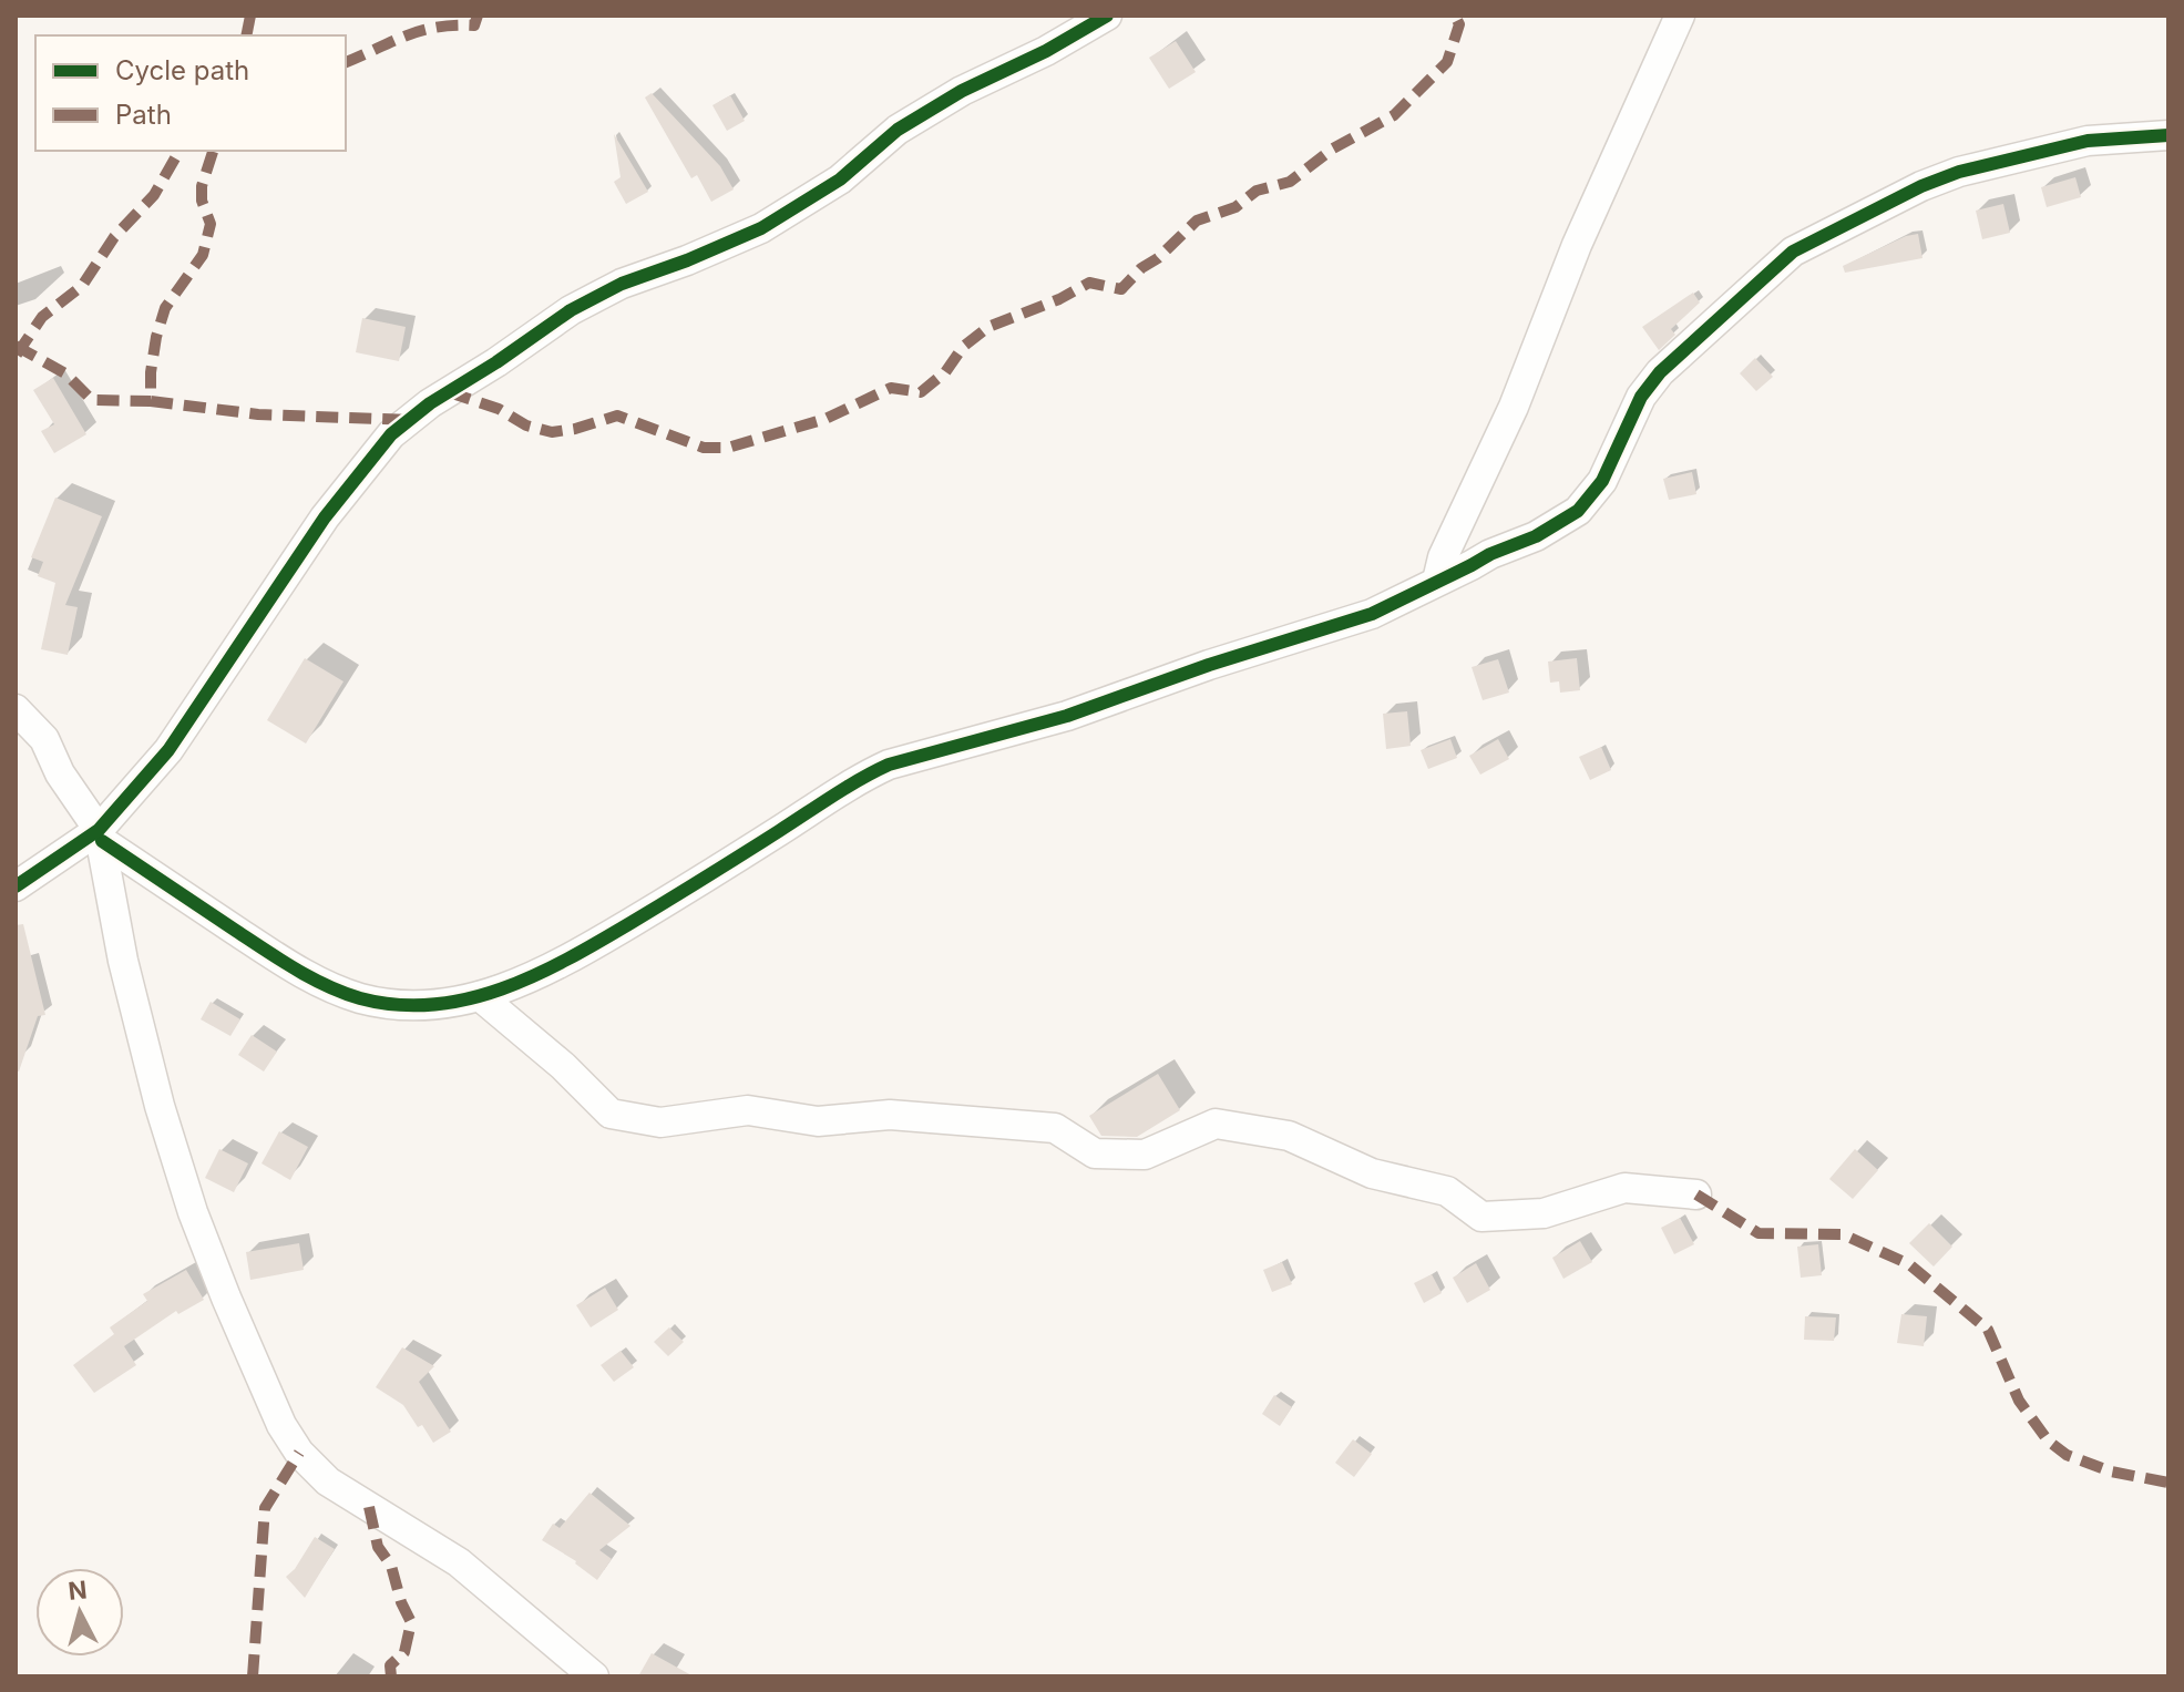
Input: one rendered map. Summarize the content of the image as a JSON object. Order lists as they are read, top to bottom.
{
  "legend": ["Cycle path", "Path"],
  "north": "top"
}
